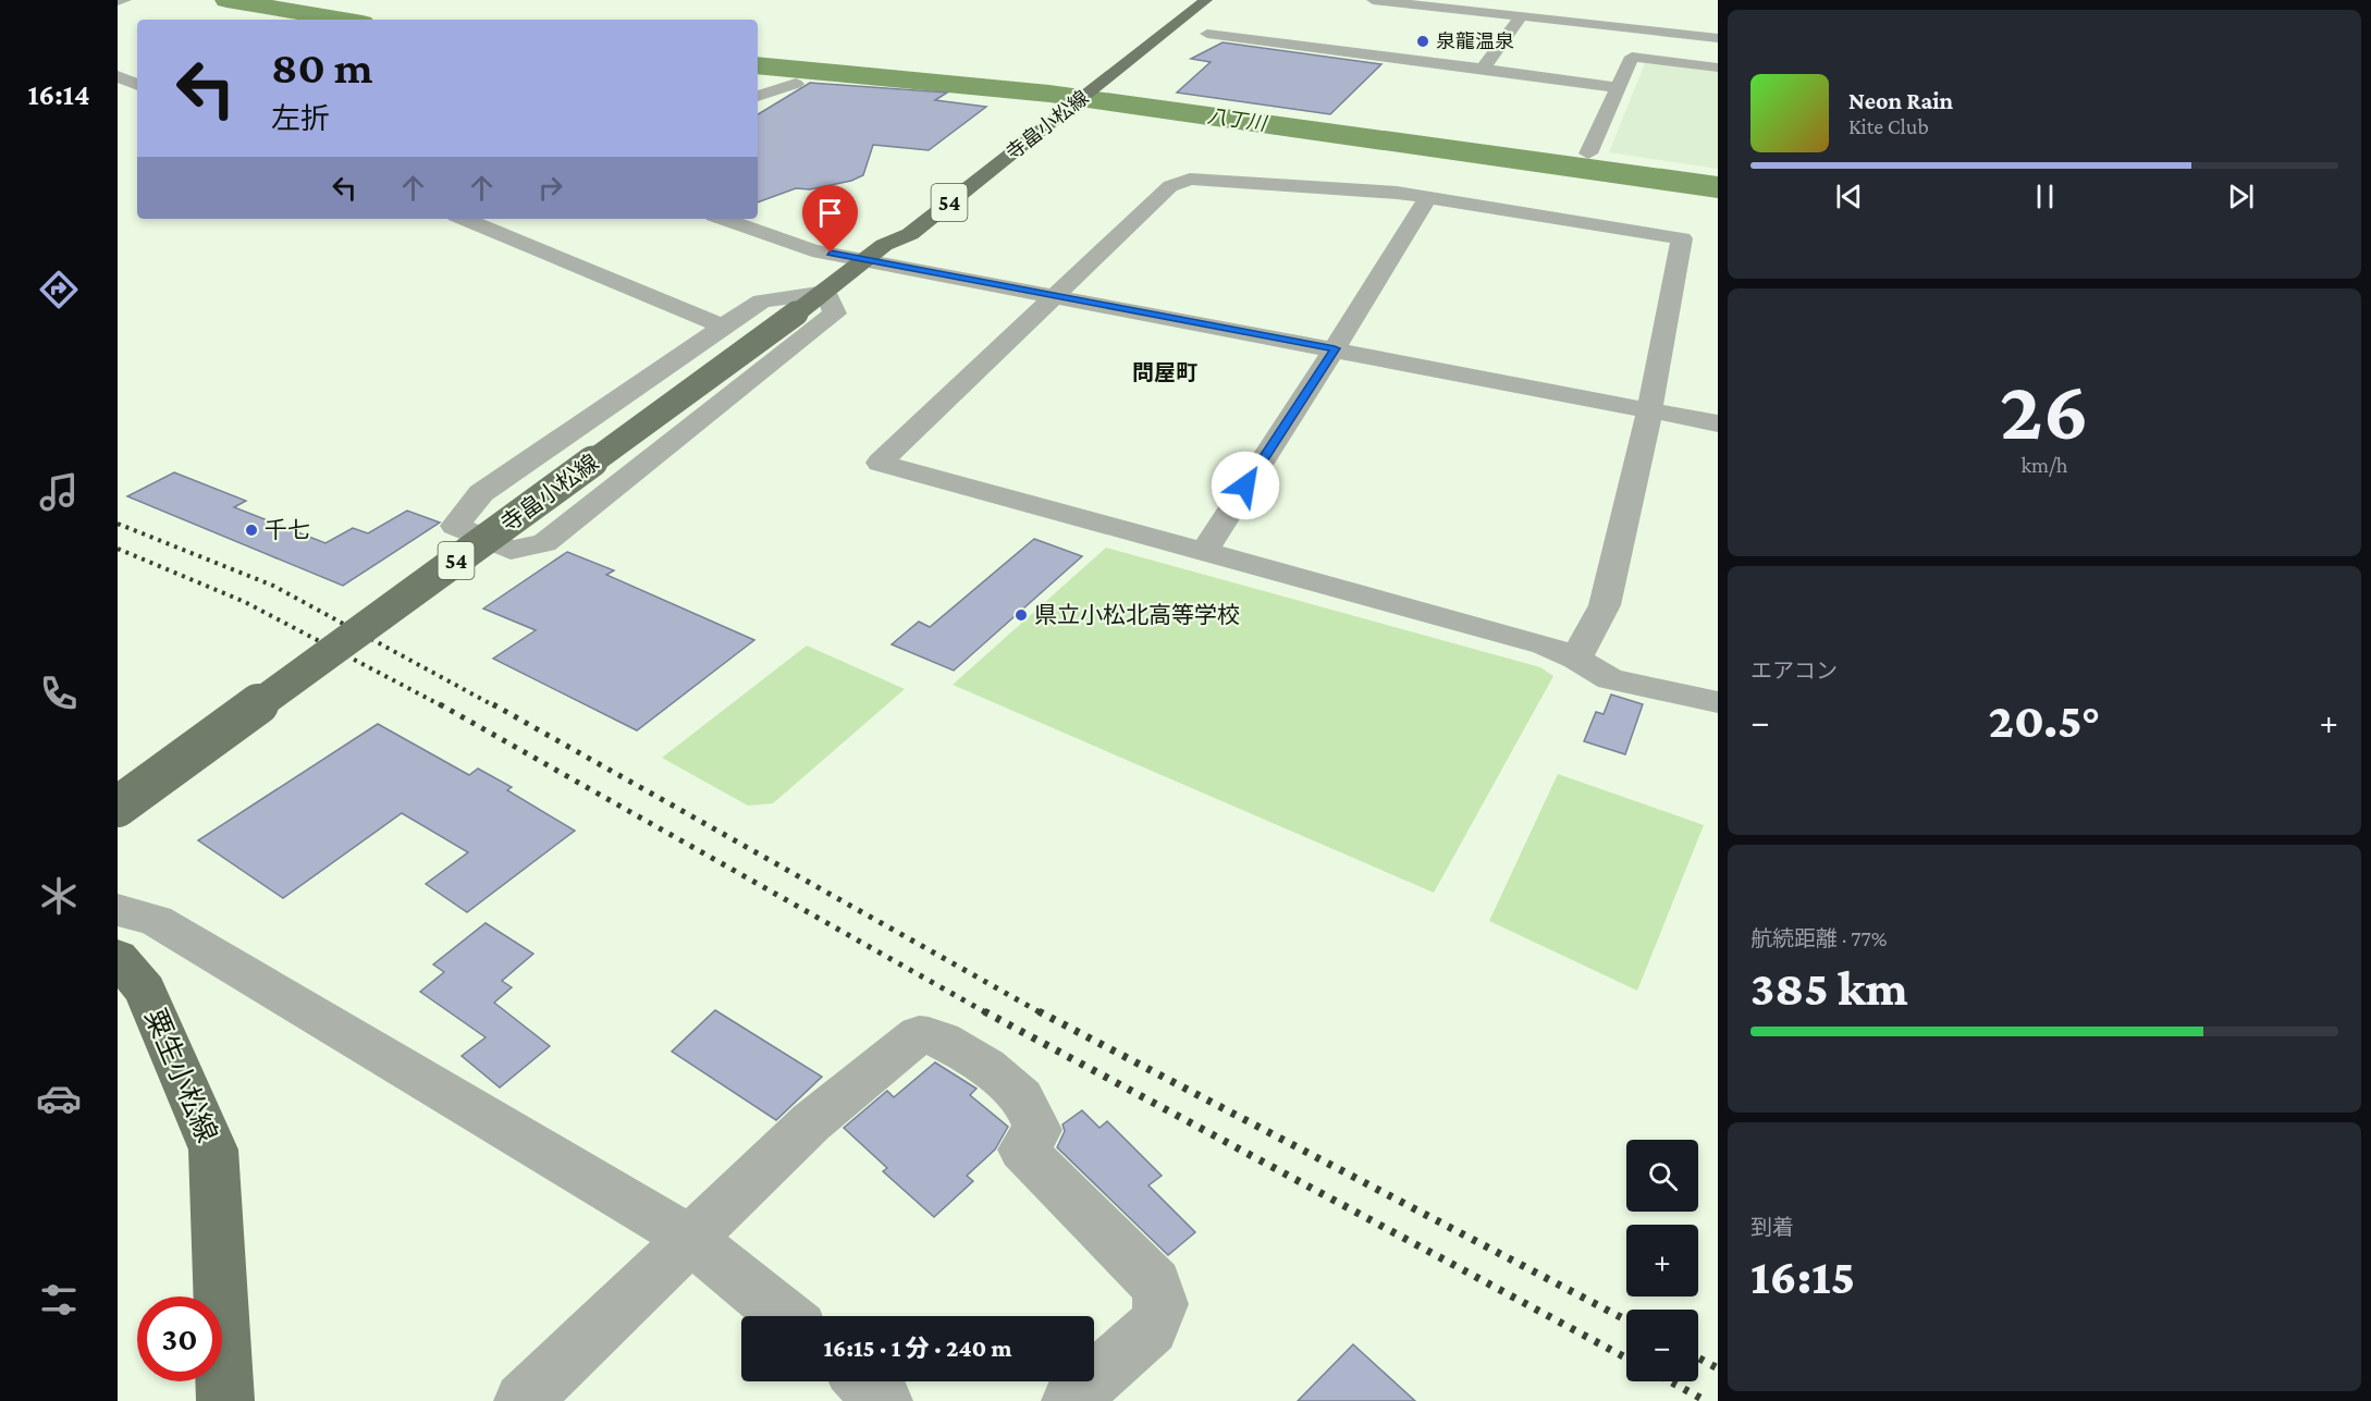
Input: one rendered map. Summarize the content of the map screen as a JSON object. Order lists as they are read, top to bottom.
{
  "streets": {
    "main road": ["寺畠小松線", "54", "粟生小松線"]
  },
  "districts": ["問屋町"],
  "water": ["八丁川"],
  "places": ["泉龍温泉", "千七", "県立小松北高等学校"],
  "page": {
    "tabs": "16:14",
    "turn": ["80 m", "左折"],
    "song": ["Neon Rain", "Kite Club"],
    "tile": [
      ["26", "km/h"],
      "エアコン",
      ["航続距離 · 77%", "385 km"],
      ["到着", "16:15"]
    ],
    "heat": ["−", "20.5°", "+"],
    "map_buttons": ["+", "−"],
    "limit": "30",
    "trip": "16:15 · 1 分 · 240 m"
  }
}
